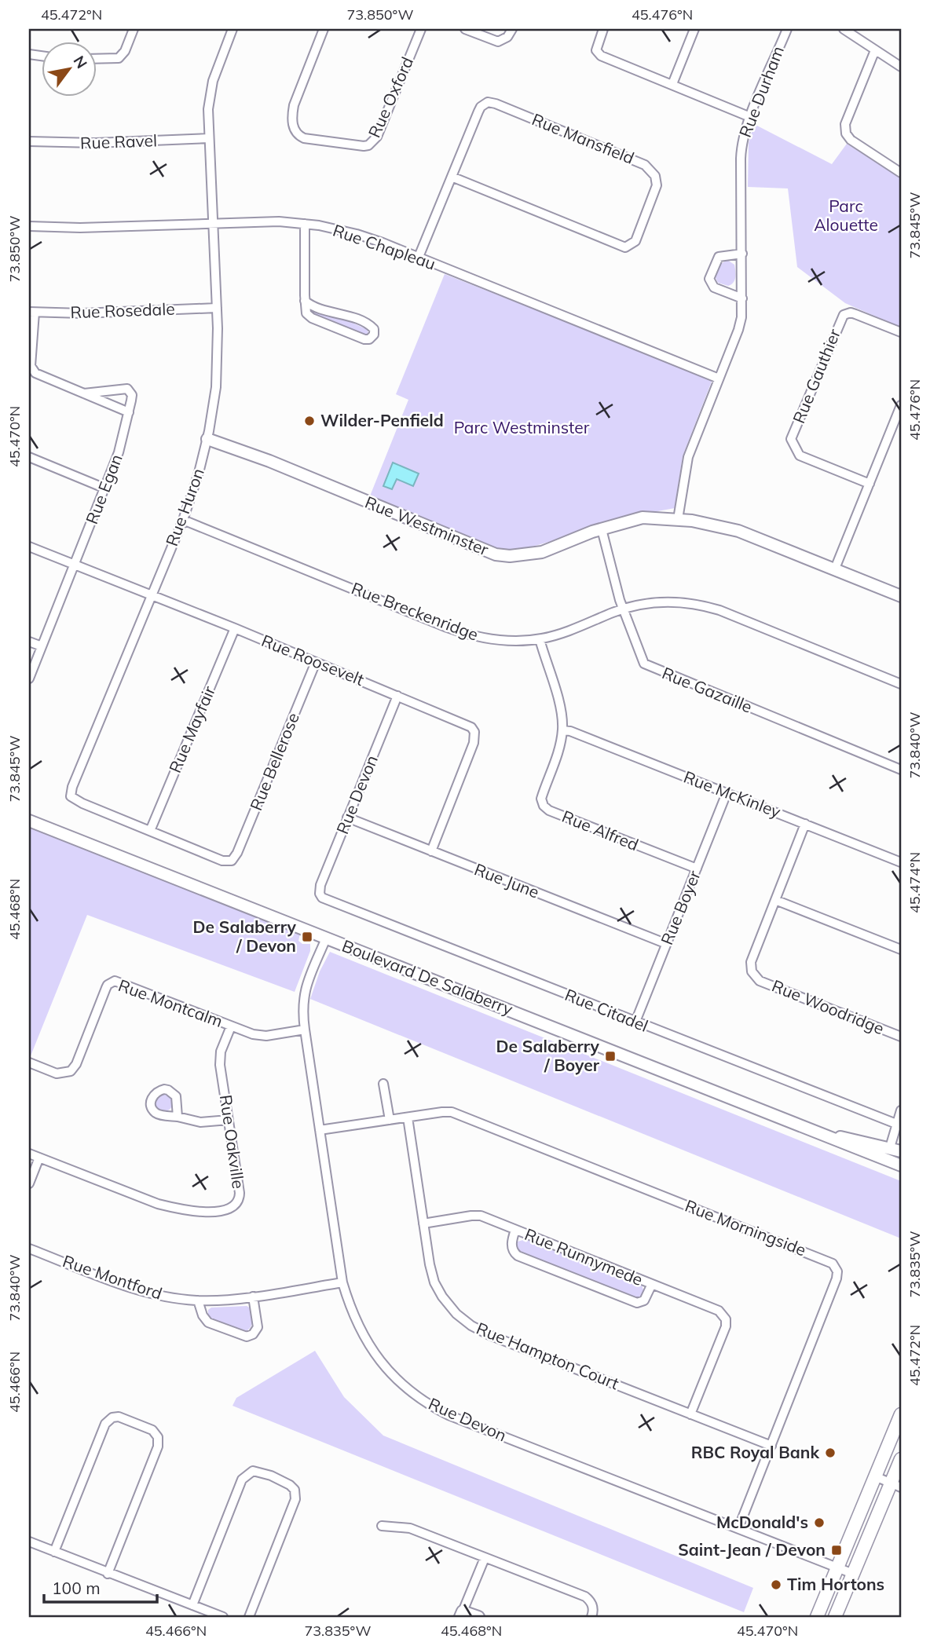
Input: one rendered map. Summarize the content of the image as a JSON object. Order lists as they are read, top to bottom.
{
  "streets": {
    "street": [
      "Rue Durham",
      "Rue Oxford",
      "Rue Mansfield",
      "Rue Ravel",
      "Rue Chapleau",
      "Rue Rosedale",
      "Rue Gauthier",
      "Rue Egan",
      "Rue Huron",
      "Rue Westminster",
      "Rue Breckenridge",
      "Rue Roosevelt",
      "Rue Gazaille",
      "Rue Mayfair",
      "Rue Bellerose",
      "Rue Devon",
      "Rue McKinley",
      "Rue Alfred",
      "Rue June",
      "Rue Boyer",
      "Boulevard De Salaberry",
      "Rue Montcalm",
      "Rue Woodridge",
      "Rue Citadel",
      "Rue Oakville",
      "Rue Morningside",
      "Rue Runnymede",
      "Rue Montford",
      "Rue Hampton Court"
    ]
  },
  "crossings": [
    ["Rue Durham", "Rue Chapleau"],
    ["Rue Durham", "Rue Westminster"],
    ["Rue Mansfield", "Rue Chapleau"],
    ["Rue Ravel", "Rue Huron"],
    ["Rue Chapleau", "Rue Huron"],
    ["Rue Rosedale", "Rue Egan"],
    ["Rue Rosedale", "Rue Huron"],
    ["Rue Egan", "Rue Roosevelt"],
    ["Rue Huron", "Rue Westminster"],
    ["Rue Huron", "Rue Breckenridge"],
    ["Rue Huron", "Rue Roosevelt"],
    ["Rue Huron", "Rue Mayfair"],
    ["Rue Huron", "Rue Bellerose"],
    ["Rue Westminster", "Rue Gazaille"],
    ["Rue Breckenridge", "Rue Gazaille"],
    ["Rue Breckenridge", "Rue Alfred"],
    ["Rue Roosevelt", "Rue Mayfair"],
    ["Rue Roosevelt", "Rue Bellerose"],
    ["Rue Roosevelt", "Rue Devon"],
    ["Rue Roosevelt", "Rue June"],
    ["Rue Devon", "Rue June"],
    ["Rue Devon", "Boulevard De Salaberry"],
    ["Rue Devon", "Rue Montcalm"],
    ["Rue Devon", "Rue Citadel"],
    ["Rue Devon", "Rue Morningside"],
    ["Rue Devon", "Rue Montford"],
    ["Rue McKinley", "Rue Alfred"],
    ["Rue McKinley", "Rue Boyer"],
    ["Rue McKinley", "Rue Woodridge"],
    ["Rue Alfred", "Rue Boyer"],
    ["Rue June", "Rue Boyer"],
    ["Rue Boyer", "Rue Citadel"],
    ["Rue Montcalm", "Rue Oakville"],
    ["Rue Morningside", "Rue Hampton Court"],
    ["Rue Runnymede", "Rue Hampton Court"]
  ],
  "parks": ["Parc Alouette", "Parc Westminster"],
  "places": {
    "other": [
      "Wilder-Penfield",
      "RBC Royal Bank",
      "McDonald's",
      "Tim Hortons"
    ],
    "transit": ["De Salaberry / Devon", "De Salaberry / Boyer", "Saint-Jean / Devon"]
  },
  "scale_bar": "100 m",
  "north": "top right",
  "coordinates": [
    "45.472°N",
    "73.850°W",
    "45.476°N",
    "73.845°W",
    "45.470°N",
    "73.840°W",
    "45.474°N",
    "45.468°N",
    "73.835°W",
    "45.466°N"
  ]
}
